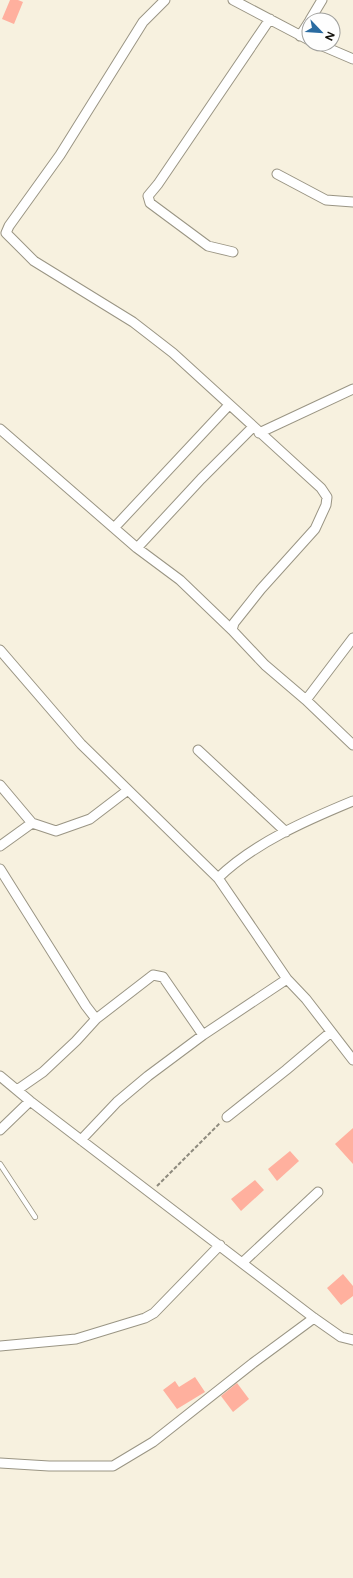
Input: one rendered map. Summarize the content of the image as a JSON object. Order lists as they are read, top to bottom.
{
  "north": "bottom right"
}
